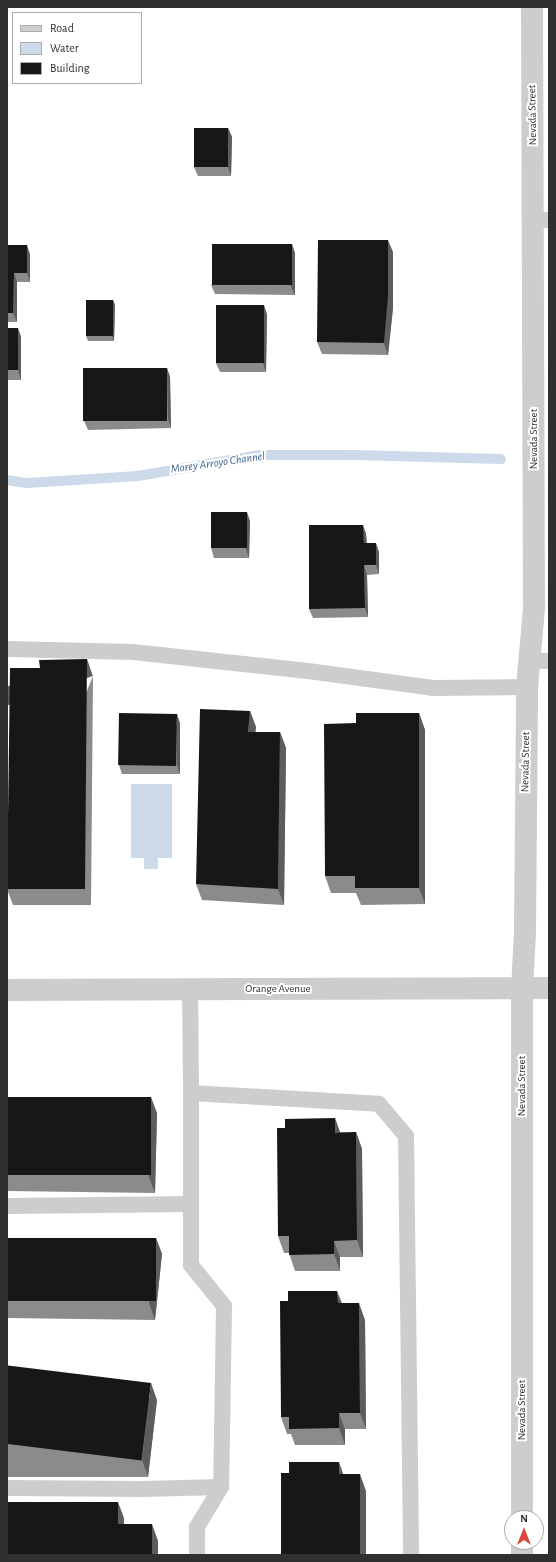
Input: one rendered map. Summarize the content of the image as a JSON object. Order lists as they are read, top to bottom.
{
  "streets": {
    "street": ["Nevada Street", "Orange Avenue"]
  },
  "crossings": [
    ["Nevada Street", "Orange Avenue"]
  ],
  "water": ["Morey Arroyo Channel"],
  "legend": ["Road", "Water", "Building"],
  "north": "top"
}
